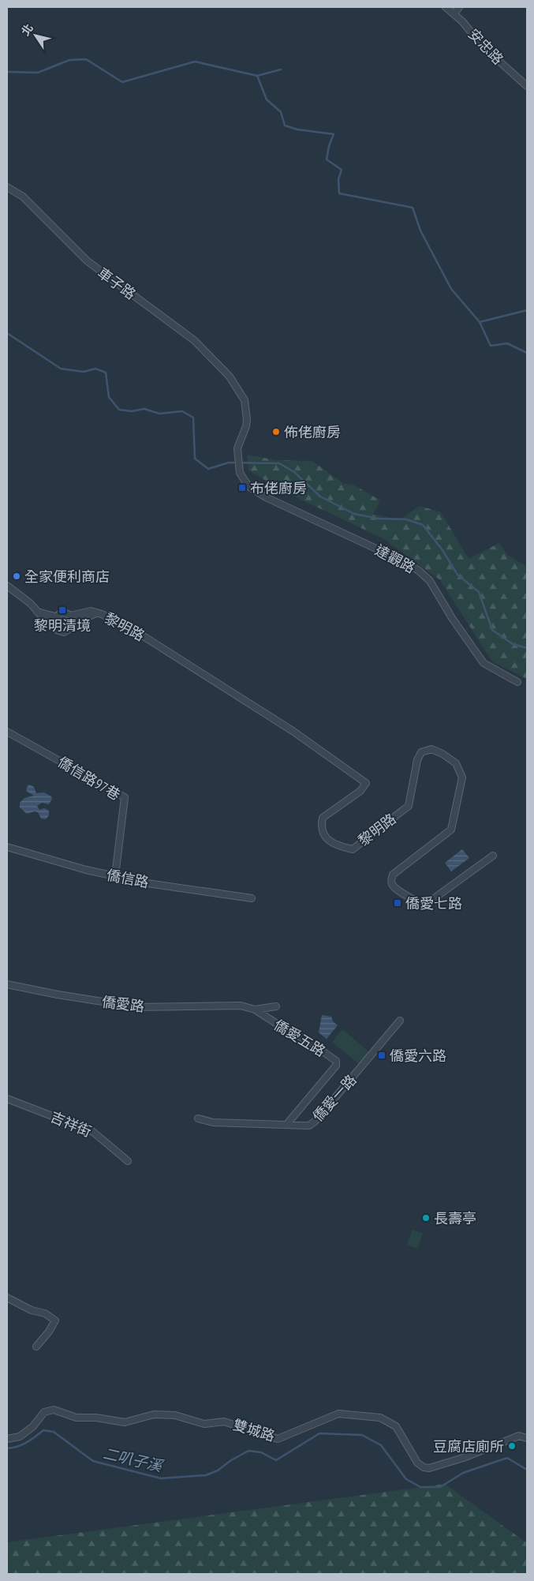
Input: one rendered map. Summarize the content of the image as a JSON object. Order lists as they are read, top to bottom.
{
  "streets": {
    "street": [
      "安忠路",
      "車子路",
      "達觀路",
      "黎明路",
      "僑信路97巷",
      "僑信路",
      "僑愛路",
      "僑愛五路",
      "僑愛一路",
      "吉祥街",
      "雙城路"
    ]
  },
  "crossings": [
    ["車子路", "達觀路"],
    ["僑信路97巷", "僑信路"],
    ["僑愛路", "僑愛五路"],
    ["僑愛五路", "僑愛一路"]
  ],
  "water": ["二叭子溪"],
  "places": {
    "other": [
      "佈佬廚房",
      "全家便利商店",
      "長壽亭",
      "豆腐店廁所"
    ],
    "transit": [
      "布佬廚房",
      "黎明清境",
      "僑愛七路",
      "僑愛六路"
    ]
  },
  "north": "top left"
}
